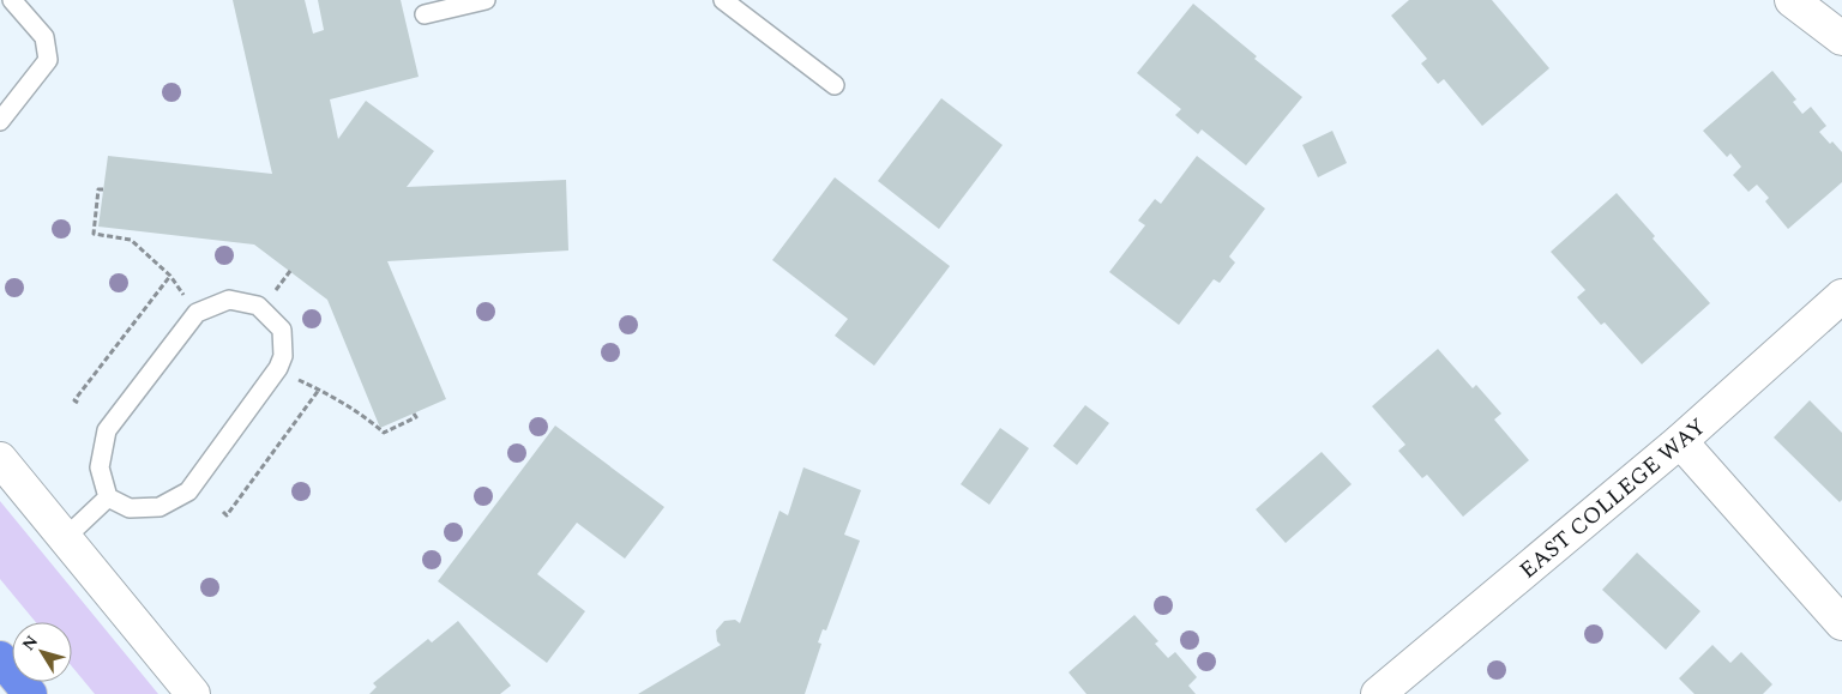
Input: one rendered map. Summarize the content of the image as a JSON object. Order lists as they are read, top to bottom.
{
  "streets": {
    "street": ["EAST COLLEGE WAY"]
  },
  "north": "top left"
}
